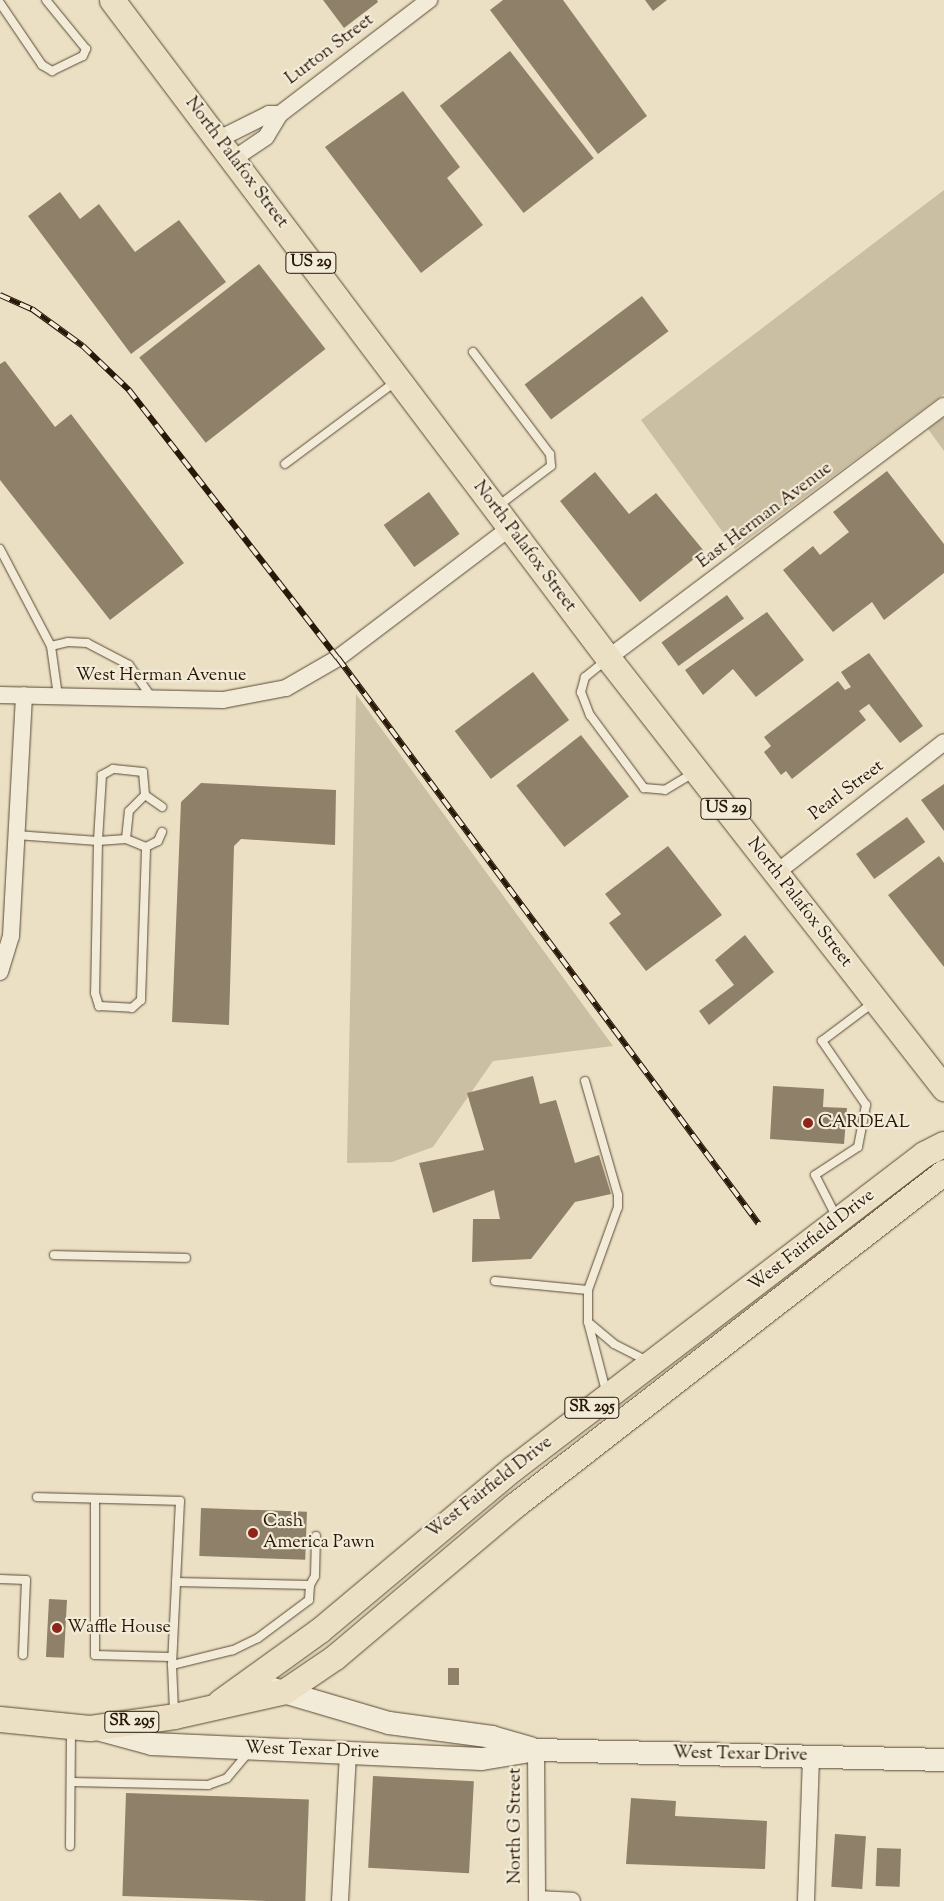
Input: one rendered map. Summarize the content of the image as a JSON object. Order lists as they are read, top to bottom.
{
  "streets": {
    "main road": [
      "North Palafox Street",
      "US 29",
      "West Fairfield Drive",
      "SR 295",
      "West Texar Drive"
    ],
    "street": [
      "Lurton Street",
      "East Herman Avenue",
      "West Herman Avenue",
      "Pearl Street",
      "North G Street"
    ]
  },
  "crossings": [
    ["Lurton Street", "North Palafox Street"],
    ["North Palafox Street", "East Herman Avenue"],
    ["North Palafox Street", "West Herman Avenue"],
    ["North Palafox Street", "Pearl Street"],
    ["West Fairfield Drive", "SR 295"],
    ["West Fairfield Drive", "West Texar Drive"],
    ["SR 295", "West Texar Drive"],
    ["West Texar Drive", "North G Street"]
  ],
  "places": ["CARDEAL", "Cash America Pawn", "Waffle House"]
}
